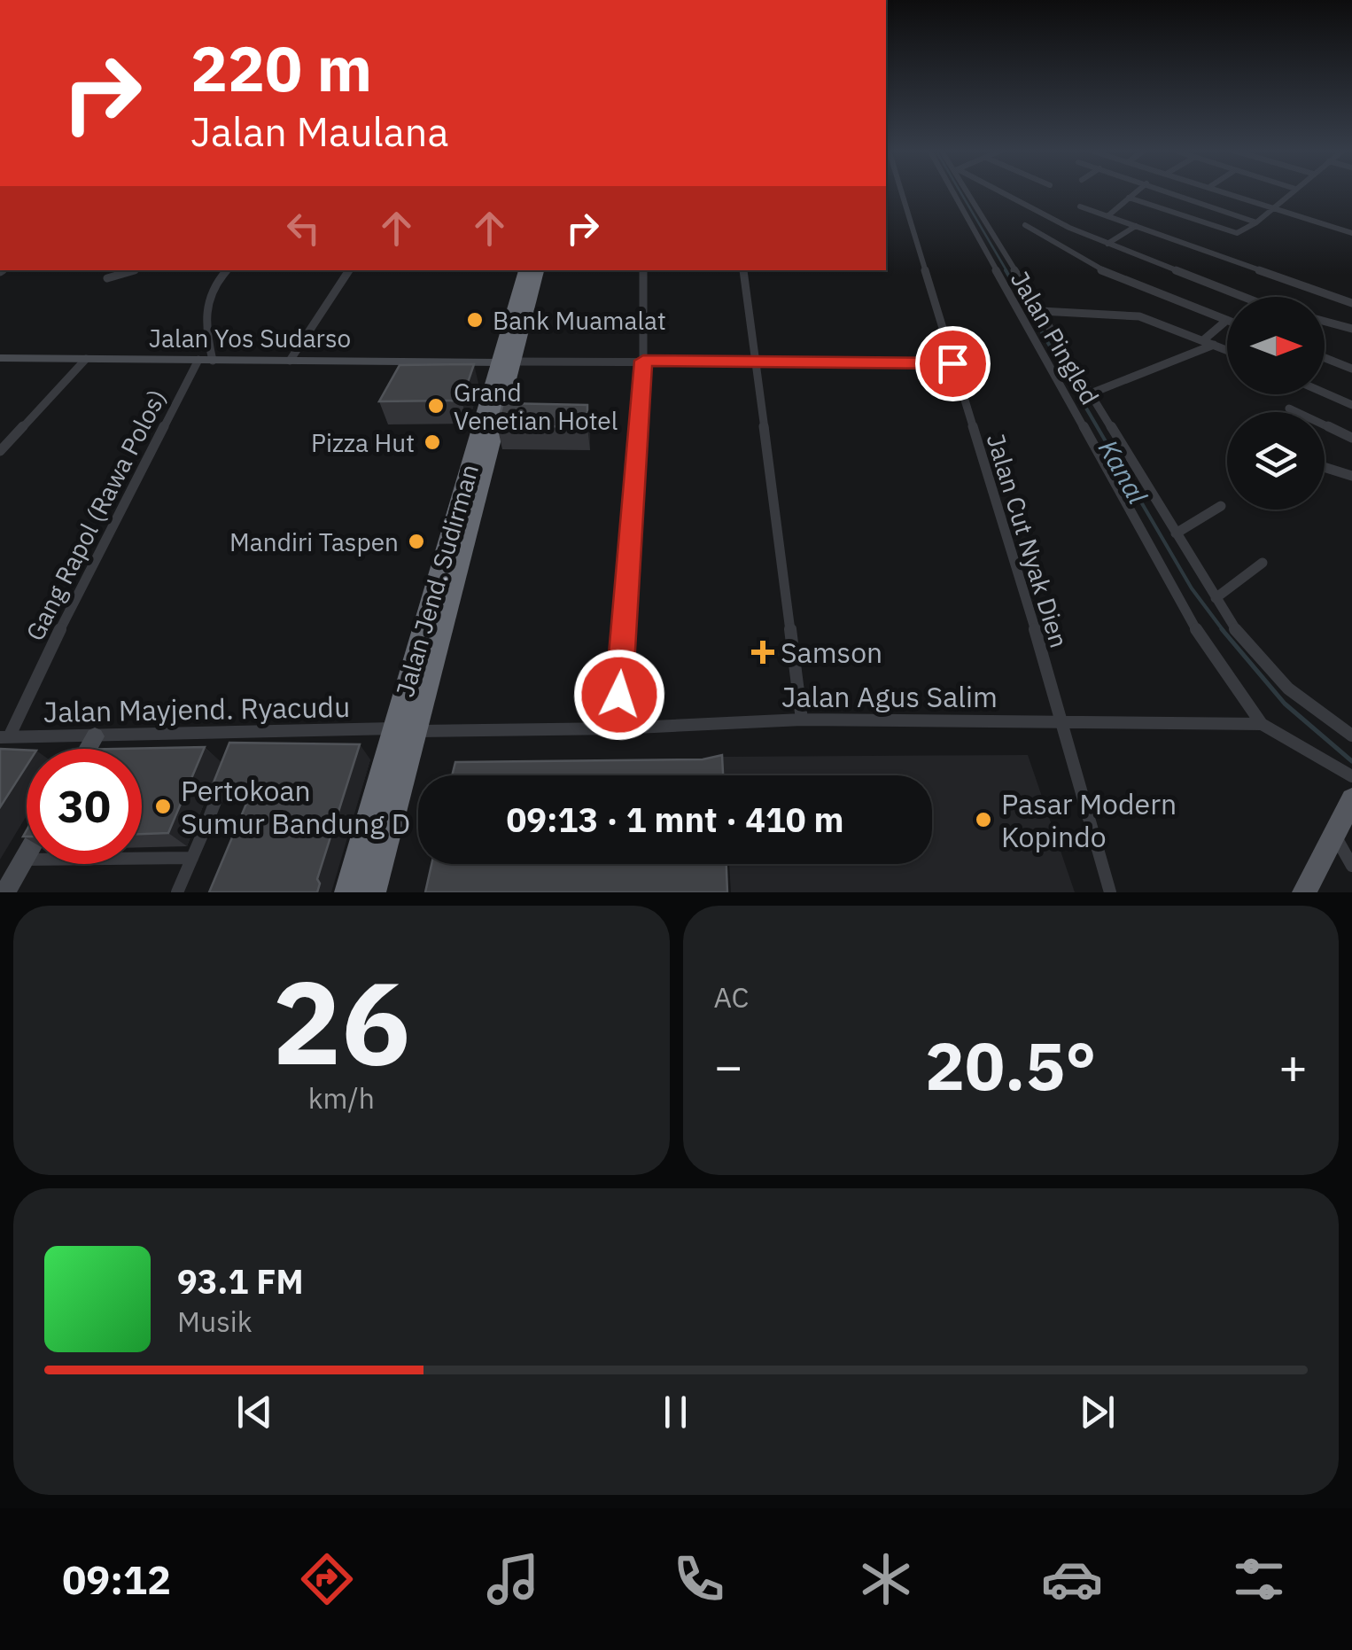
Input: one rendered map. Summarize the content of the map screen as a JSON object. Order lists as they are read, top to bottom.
{
  "streets": {
    "highway": ["Jalan Jend. Sudirman"],
    "street": [
      "Jalan Yos Sudarso",
      "Jalan Pingled",
      "Gang Rapol (Rawa Polos)",
      "Jalan Cut Nyak Dien",
      "Jalan Agus Salim",
      "Jalan Mayjend. Ryacudu"
    ]
  },
  "crossings": [
    ["Jalan Yos Sudarso", "Gang Rapol (Rawa Polos)"],
    ["Jalan Yos Sudarso", "Jalan Jend. Sudirman"],
    ["Jalan Pingled", "Jalan Agus Salim"],
    ["Gang Rapol (Rawa Polos)", "Jalan Mayjend. Ryacudu"],
    ["Jalan Cut Nyak Dien", "Jalan Agus Salim"],
    ["Jalan Jend. Sudirman", "Jalan Agus Salim"],
    ["Jalan Jend. Sudirman", "Jalan Mayjend. Ryacudu"],
    ["Jalan Agus Salim", "Jalan Mayjend. Ryacudu"]
  ],
  "water": ["Kanal"],
  "places": {
    "other": [
      "Bank Muamalat",
      "Grand Venetian Hotel",
      "Pizza Hut",
      "Mandiri Taspen",
      "Pertokoan Sumur Bandung D",
      "Pasar Modern Kopindo"
    ],
    "health": ["Samson"]
  },
  "north": "right",
  "page": {
    "turn": ["220 m", "Jalan Maulana"],
    "limit": "30",
    "trip": "09:13 · 1 mnt · 410 m",
    "tile": [
      ["26", "km/h"],
      "AC"
    ],
    "heat": ["−", "20.5°", "+"],
    "song": ["93.1 FM", "Musik"],
    "tabs": "09:12"
  }
}
